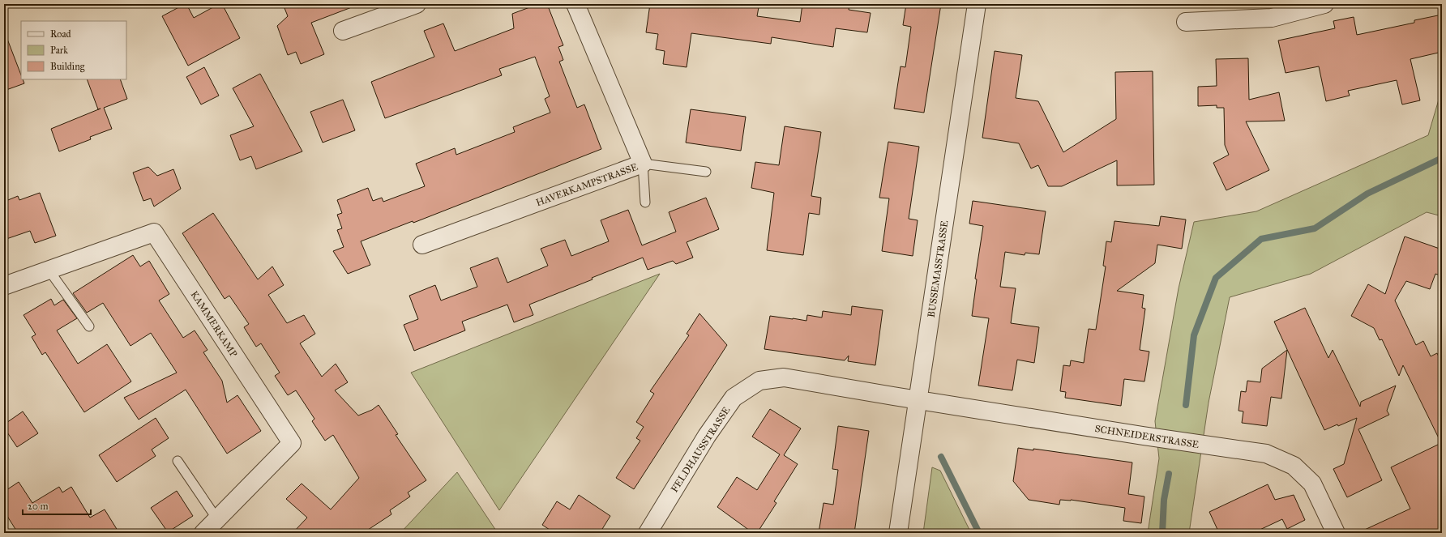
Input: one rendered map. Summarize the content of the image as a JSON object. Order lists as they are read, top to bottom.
{
  "streets": {
    "street": [
      "HAVERKAMPSTRASSE",
      "BUSSEMASSTRASSE",
      "KAMMERKAMP",
      "SCHNEIDERSTRASSE",
      "FELDHAUSSTRASSE"
    ]
  },
  "crossings": [
    ["BUSSEMASSTRASSE", "SCHNEIDERSTRASSE"],
    ["BUSSEMASSTRASSE", "FELDHAUSSTRASSE"],
    ["SCHNEIDERSTRASSE", "FELDHAUSSTRASSE"]
  ],
  "legend": ["Road", "Park", "Building"],
  "scale_bar": "20 m"
}
